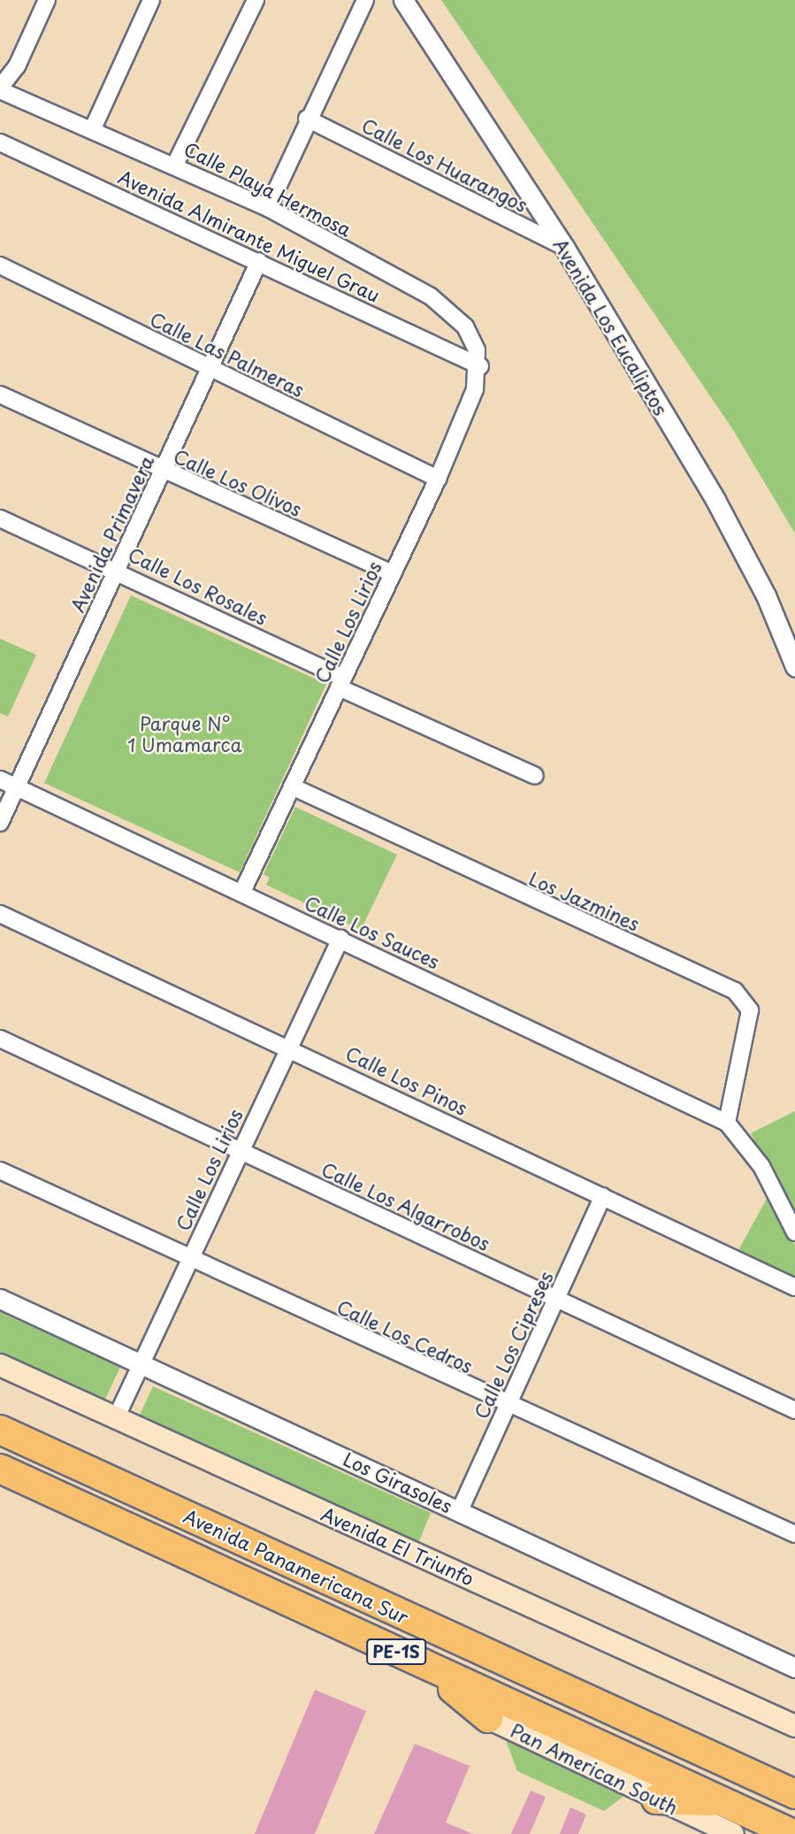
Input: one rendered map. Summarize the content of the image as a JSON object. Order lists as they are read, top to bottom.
{
  "streets": {
    "highway": ["Avenida Panamericana Sur", "PE-1S"],
    "main road": ["Avenida El Triunfo", "Pan American South"],
    "street": [
      "Calle Los Huarangos",
      "Calle Playa Hermosa",
      "Avenida Almirante Miguel Grau",
      "Avenida Los Eucaliptos",
      "Calle Las Palmeras",
      "Calle Los Olivos",
      "Avenida Primavera",
      "Calle Los Rosales",
      "Calle Los Lirios",
      "Los Jazmines",
      "Calle Los Sauces",
      "Calle Los Pinos",
      "Calle Los Algarrobos",
      "Calle Los Cedros",
      "Calle Los Cipreses",
      "Los Girasoles"
    ]
  },
  "crossings": [
    ["Calle Los Huarangos", "Avenida Los Eucaliptos"],
    ["Calle Playa Hermosa", "Avenida Almirante Miguel Grau"],
    ["Calle Playa Hermosa", "Calle Los Lirios"],
    ["Avenida Almirante Miguel Grau", "Avenida Primavera"],
    ["Avenida Almirante Miguel Grau", "Calle Los Lirios"],
    ["Calle Las Palmeras", "Avenida Primavera"],
    ["Calle Las Palmeras", "Calle Los Lirios"],
    ["Calle Los Olivos", "Avenida Primavera"],
    ["Calle Los Olivos", "Calle Los Lirios"],
    ["Avenida Primavera", "Calle Los Rosales"],
    ["Avenida Primavera", "Calle Los Sauces"],
    ["Calle Los Rosales", "Calle Los Lirios"],
    ["Calle Los Lirios", "Los Jazmines"],
    ["Calle Los Lirios", "Calle Los Sauces"],
    ["Calle Los Lirios", "Calle Los Pinos"],
    ["Calle Los Lirios", "Calle Los Algarrobos"],
    ["Calle Los Lirios", "Calle Los Cedros"],
    ["Calle Los Lirios", "Los Girasoles"],
    ["Calle Los Lirios", "Avenida El Triunfo"],
    ["Los Jazmines", "Calle Los Sauces"],
    ["Calle Los Pinos", "Calle Los Cipreses"],
    ["Calle Los Algarrobos", "Calle Los Cipreses"],
    ["Calle Los Cedros", "Calle Los Cipreses"],
    ["Calle Los Cipreses", "Los Girasoles"]
  ],
  "parks": ["Parque N° 1 Umamarca"]
}
